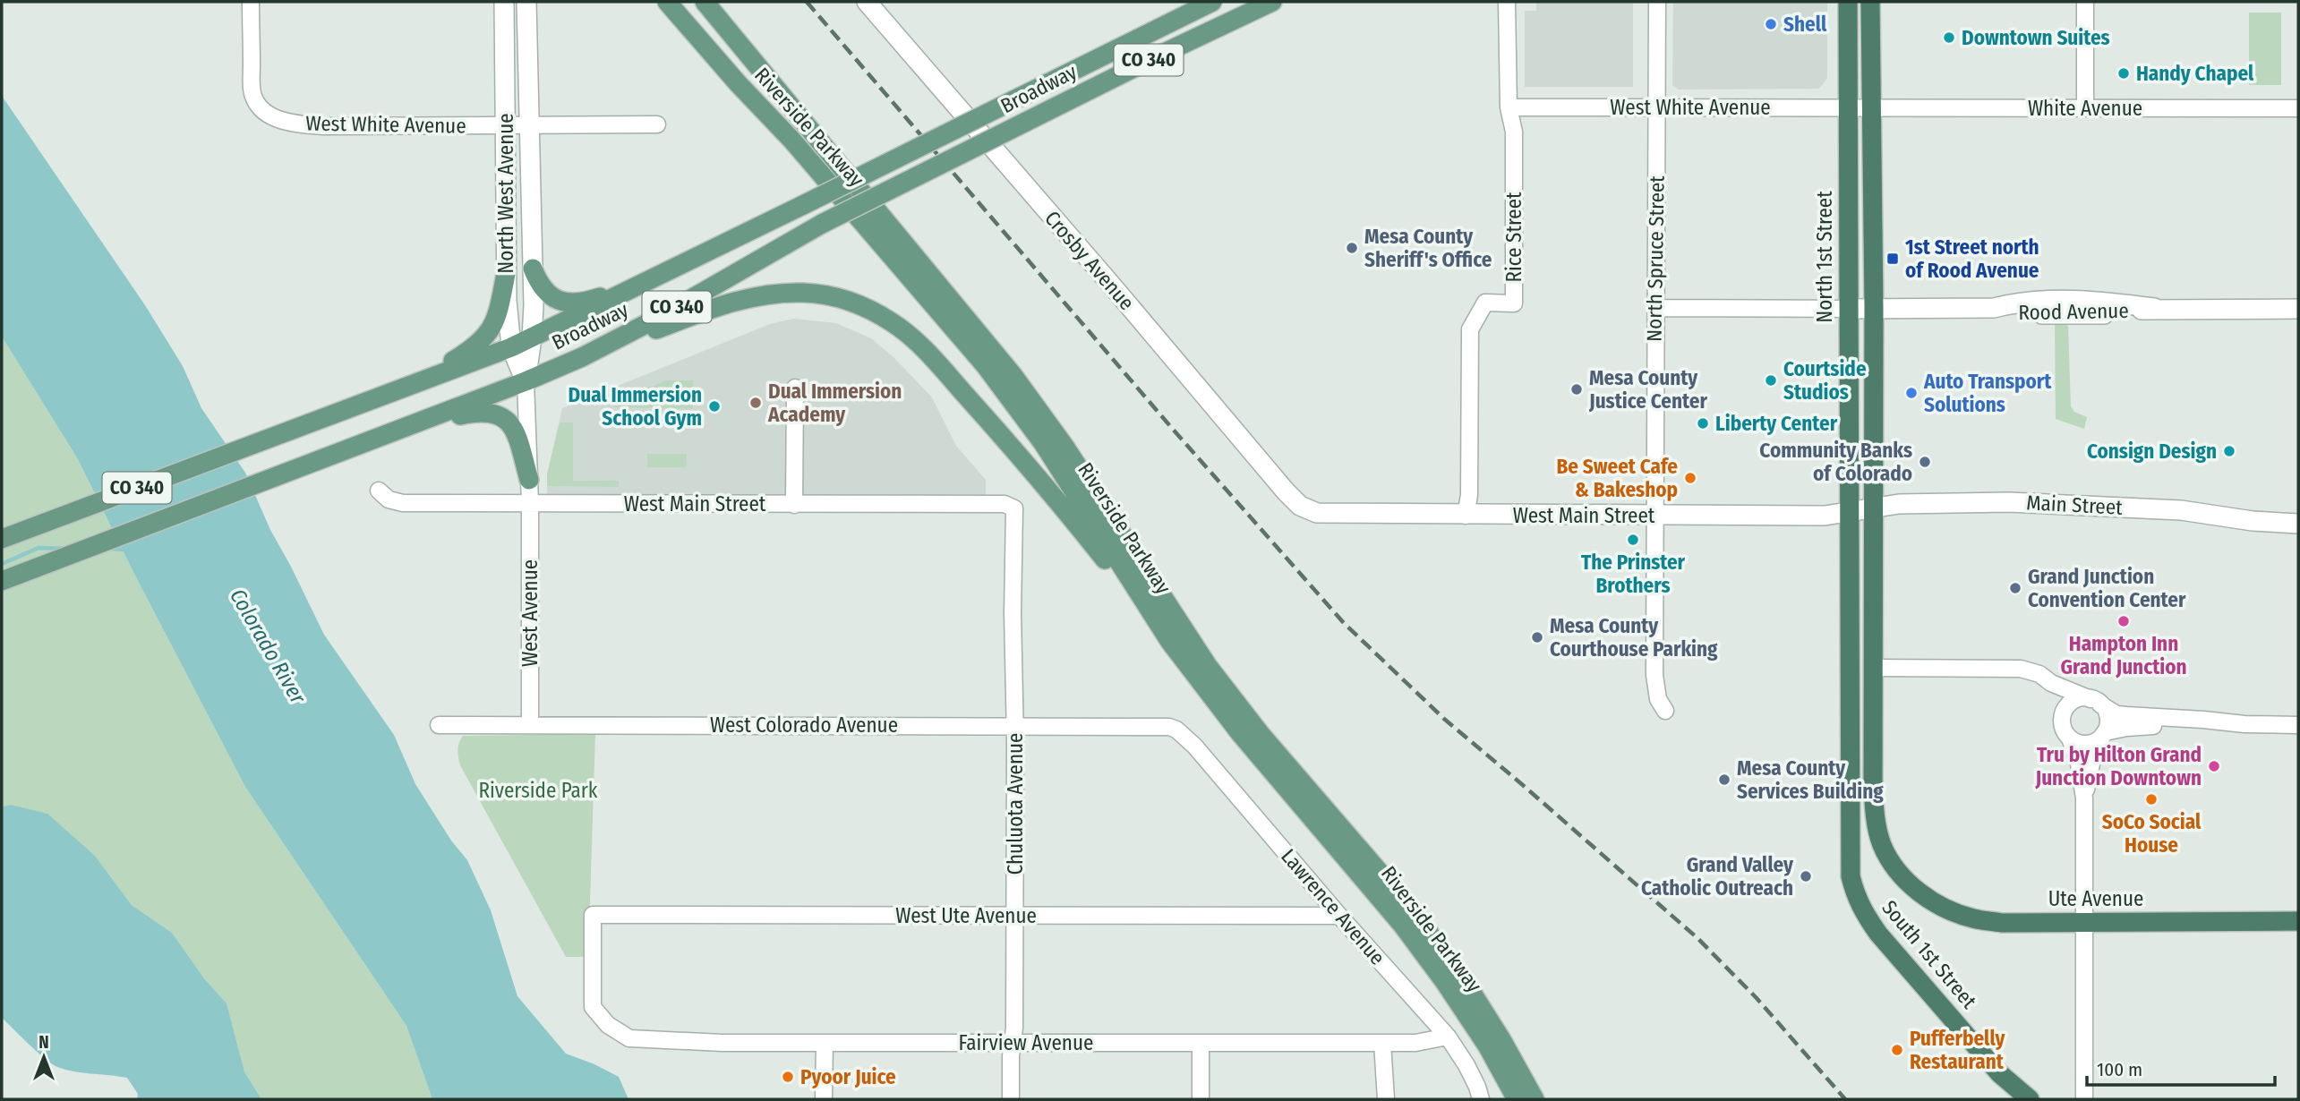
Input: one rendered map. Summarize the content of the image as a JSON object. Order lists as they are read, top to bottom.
{
  "streets": {
    "highway": ["North 1st Street", "Ute Avenue", "South 1st Street"],
    "main road": ["CO 340", "Broadway", "Riverside Parkway"],
    "street": [
      "West White Avenue",
      "White Avenue",
      "North West Avenue",
      "Rice Street",
      "North Spruce Street",
      "Crosby Avenue",
      "Rood Avenue",
      "West Main Street",
      "Main Street",
      "West Avenue",
      "West Colorado Avenue",
      "Chuluota Avenue",
      "Lawrence Avenue",
      "West Ute Avenue",
      "Fairview Avenue"
    ]
  },
  "crossings": [
    ["Broadway", "North West Avenue"],
    ["West White Avenue", "White Avenue"],
    ["West White Avenue", "North West Avenue"],
    ["West White Avenue", "Rice Street"],
    ["West White Avenue", "North 1st Street"],
    ["West White Avenue", "North Spruce Street"],
    ["North West Avenue", "West Main Street"],
    ["North West Avenue", "West Avenue"],
    ["Rice Street", "West Main Street"],
    ["North 1st Street", "Rood Avenue"],
    ["North 1st Street", "West Main Street"],
    ["North 1st Street", "Main Street"],
    ["North 1st Street", "South 1st Street"],
    ["North Spruce Street", "West Main Street"],
    ["Crosby Avenue", "West Main Street"],
    ["West Main Street", "Main Street"],
    ["West Main Street", "West Avenue"],
    ["West Main Street", "Chuluota Avenue"],
    ["West Main Street", "South 1st Street"],
    ["Main Street", "South 1st Street"],
    ["West Avenue", "West Colorado Avenue"],
    ["West Colorado Avenue", "Chuluota Avenue"],
    ["West Colorado Avenue", "Lawrence Avenue"],
    ["Chuluota Avenue", "West Ute Avenue"],
    ["Chuluota Avenue", "Fairview Avenue"],
    ["Ute Avenue", "South 1st Street"],
    ["Lawrence Avenue", "West Ute Avenue"],
    ["Lawrence Avenue", "Fairview Avenue"],
    ["West Ute Avenue", "Fairview Avenue"]
  ],
  "water": ["Colorado River"],
  "parks": ["Riverside Park"],
  "places": {
    "other": [
      "Shell",
      "Downtown Suites",
      "Handy Chapel",
      "Mesa County Sheriff's Office",
      "Courtside Studios",
      "Mesa County Justice Center",
      "Auto Transport Solutions",
      "Dual Immersion Academy",
      "Dual Immersion School Gym",
      "Liberty Center",
      "Consign Design",
      "Community Banks of Colorado",
      "Be Sweet Cafe & Bakeshop",
      "The Prinster Brothers",
      "Grand Junction Convention Center",
      "Hampton Inn Grand Junction",
      "Mesa County Courthouse Parking",
      "Tru by Hilton Grand Junction Downtown",
      "Mesa County Services Building",
      "SoCo Social House",
      "Grand Valley Catholic Outreach",
      "Pufferbelly Restaurant",
      "Pyoor Juice"
    ],
    "transit": ["1st Street north of Rood Avenue"]
  },
  "scale_bar": "100 m",
  "north": "top"
}
